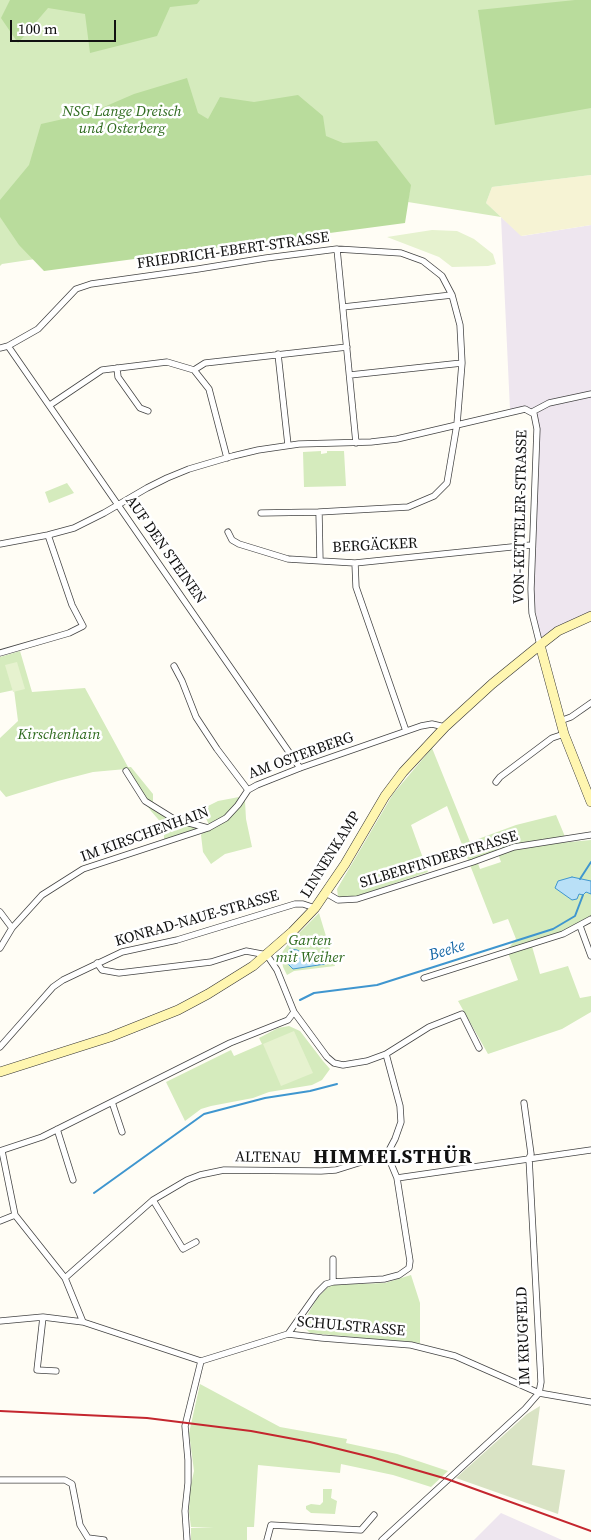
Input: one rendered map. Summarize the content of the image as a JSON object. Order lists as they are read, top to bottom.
{
  "streets": {
    "main road": ["VON-KETTELER-STRASSE", "LINNENKAMP"],
    "street": [
      "FRIEDRICH-EBERT-STRASSE",
      "BERGÄCKER",
      "AUF DEN STEINEN",
      "AM OSTERBERG",
      "IM KIRSCHENHAIN",
      "SILBERFINDERSTRASSE",
      "KONRAD-NAUE-STRASSE",
      "ALTENAU",
      "SCHULSTRASSE",
      "IM KRUGFELD"
    ]
  },
  "crossings": [
    ["FRIEDRICH-EBERT-STRASSE", "VON-KETTELER-STRASSE"],
    ["FRIEDRICH-EBERT-STRASSE", "AUF DEN STEINEN"],
    ["VON-KETTELER-STRASSE", "BERGÄCKER"],
    ["VON-KETTELER-STRASSE", "AUF DEN STEINEN"],
    ["VON-KETTELER-STRASSE", "LINNENKAMP"],
    ["AUF DEN STEINEN", "AM OSTERBERG"],
    ["AM OSTERBERG", "IM KIRSCHENHAIN"],
    ["AM OSTERBERG", "LINNENKAMP"],
    ["LINNENKAMP", "SILBERFINDERSTRASSE"],
    ["LINNENKAMP", "KONRAD-NAUE-STRASSE"],
    ["SCHULSTRASSE", "IM KRUGFELD"]
  ],
  "districts": ["HIMMELSTHÜR"],
  "water": ["Beeke"],
  "parks": ["NSG Lange Dreisch und Osterberg", "Kirschenhain", "Garten mit Weiher"],
  "scale_bar": "100 m"
}
